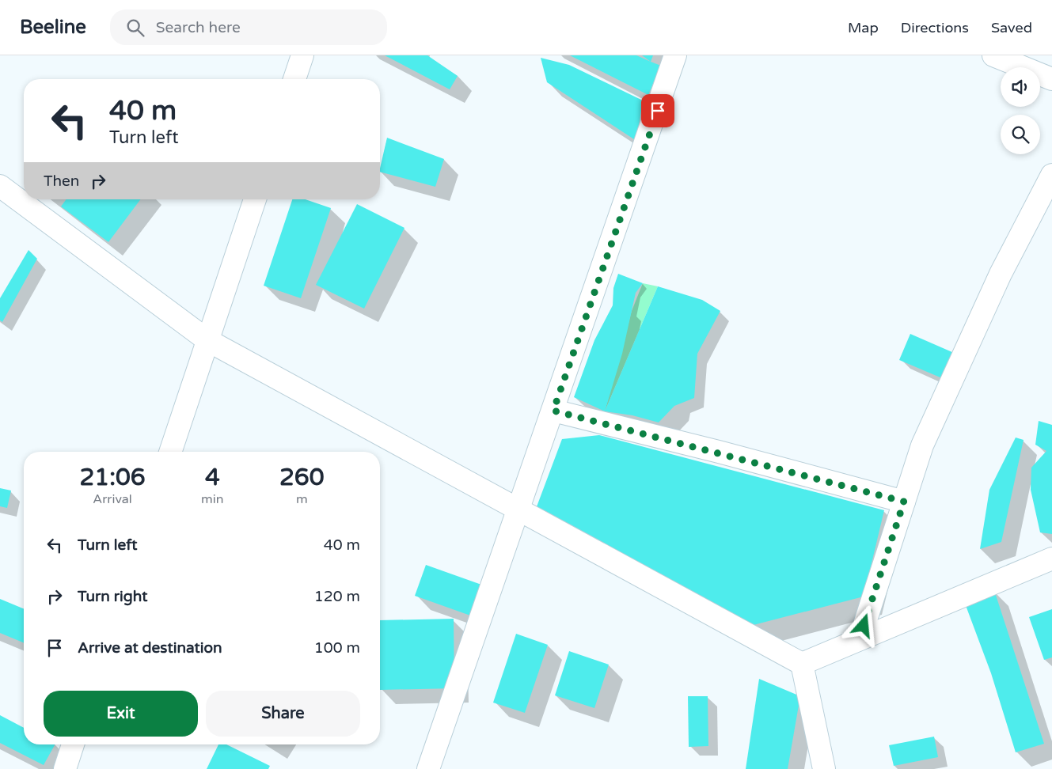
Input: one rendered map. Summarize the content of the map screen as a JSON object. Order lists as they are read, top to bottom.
{
  "page": {
    "header": "Beeline",
    "search": "Search here",
    "nav": ["Map", "Directions", "Saved"],
    "turn": ["40 m", "Turn left"],
    "then": "Then",
    "eta": [
      "21:06",
      "Arrival",
      "4",
      "min",
      "260",
      "m"
    ],
    "list": [
      {
        "name": "Turn left",
        "value": "40 m"
      },
      {
        "name": "Turn right",
        "value": "120 m"
      },
      {
        "name": "Arrive at destination",
        "value": "100 m"
      }
    ],
    "buttons": ["Exit", "Share"]
  }
}
